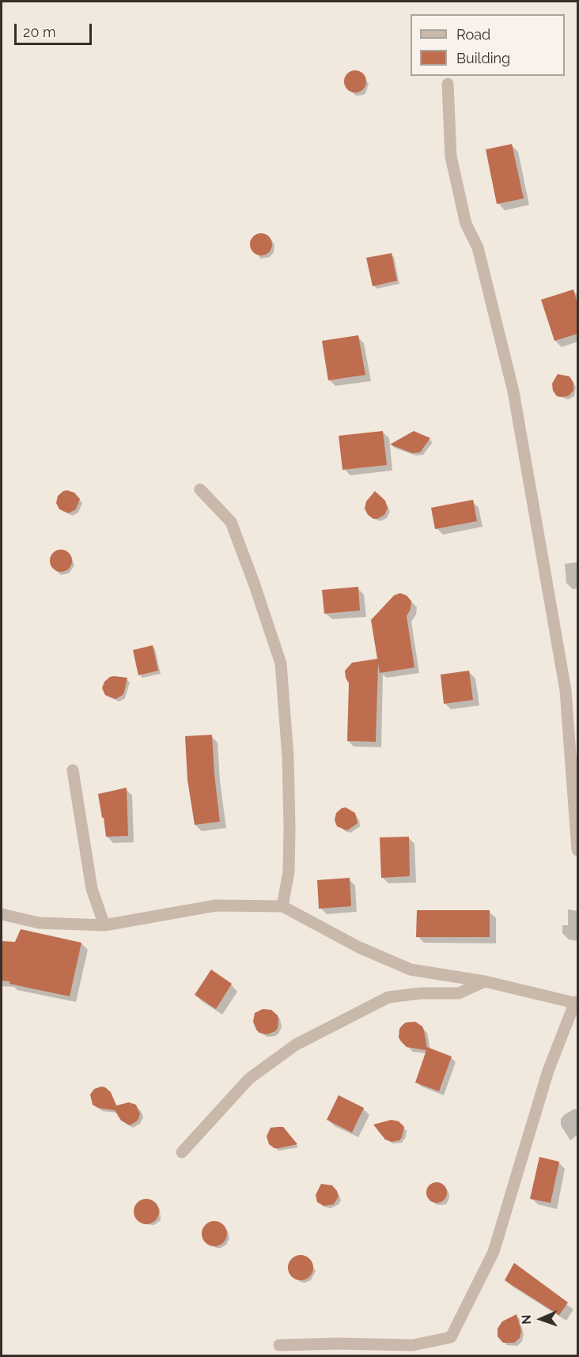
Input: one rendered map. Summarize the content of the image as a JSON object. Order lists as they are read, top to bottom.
{
  "legend": ["Road", "Building"],
  "scale_bar": "20 m",
  "north": "left"
}
